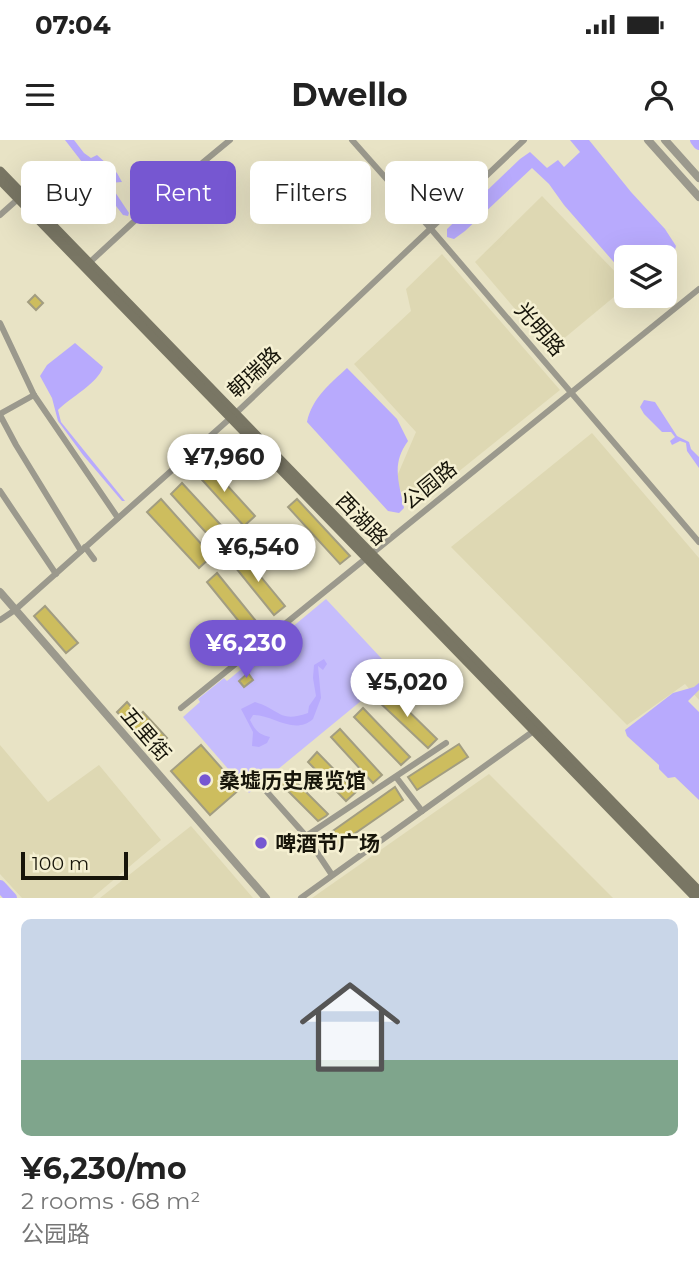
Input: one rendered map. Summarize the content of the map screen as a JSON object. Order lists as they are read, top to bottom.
{
  "streets": {
    "main road": ["西湖路"],
    "street": [
      "光明路",
      "朝瑞路",
      "公园路",
      "五里街"
    ]
  },
  "crossings": [
    ["光明路", "朝瑞路"],
    ["光明路", "公园路"],
    ["朝瑞路", "西湖路"],
    ["朝瑞路", "五里街"],
    ["公园路", "西湖路"]
  ],
  "places": ["桑墟历史展览馆", "啤酒节广场"],
  "scale_bar": "100 m",
  "page": {
    "status": "07:04",
    "header": "Dwello",
    "chip": [
      "Buy",
      "Rent",
      "Filters",
      "New"
    ],
    "price": [
      "¥7,960",
      "¥6,540",
      "¥6,230",
      "¥5,020"
    ],
    "scale": "100 m",
    "list": [
      {
        "name": "¥6,230/mo",
        "note": "2 rooms · 68 m² · 公园路"
      }
    ]
  }
}
